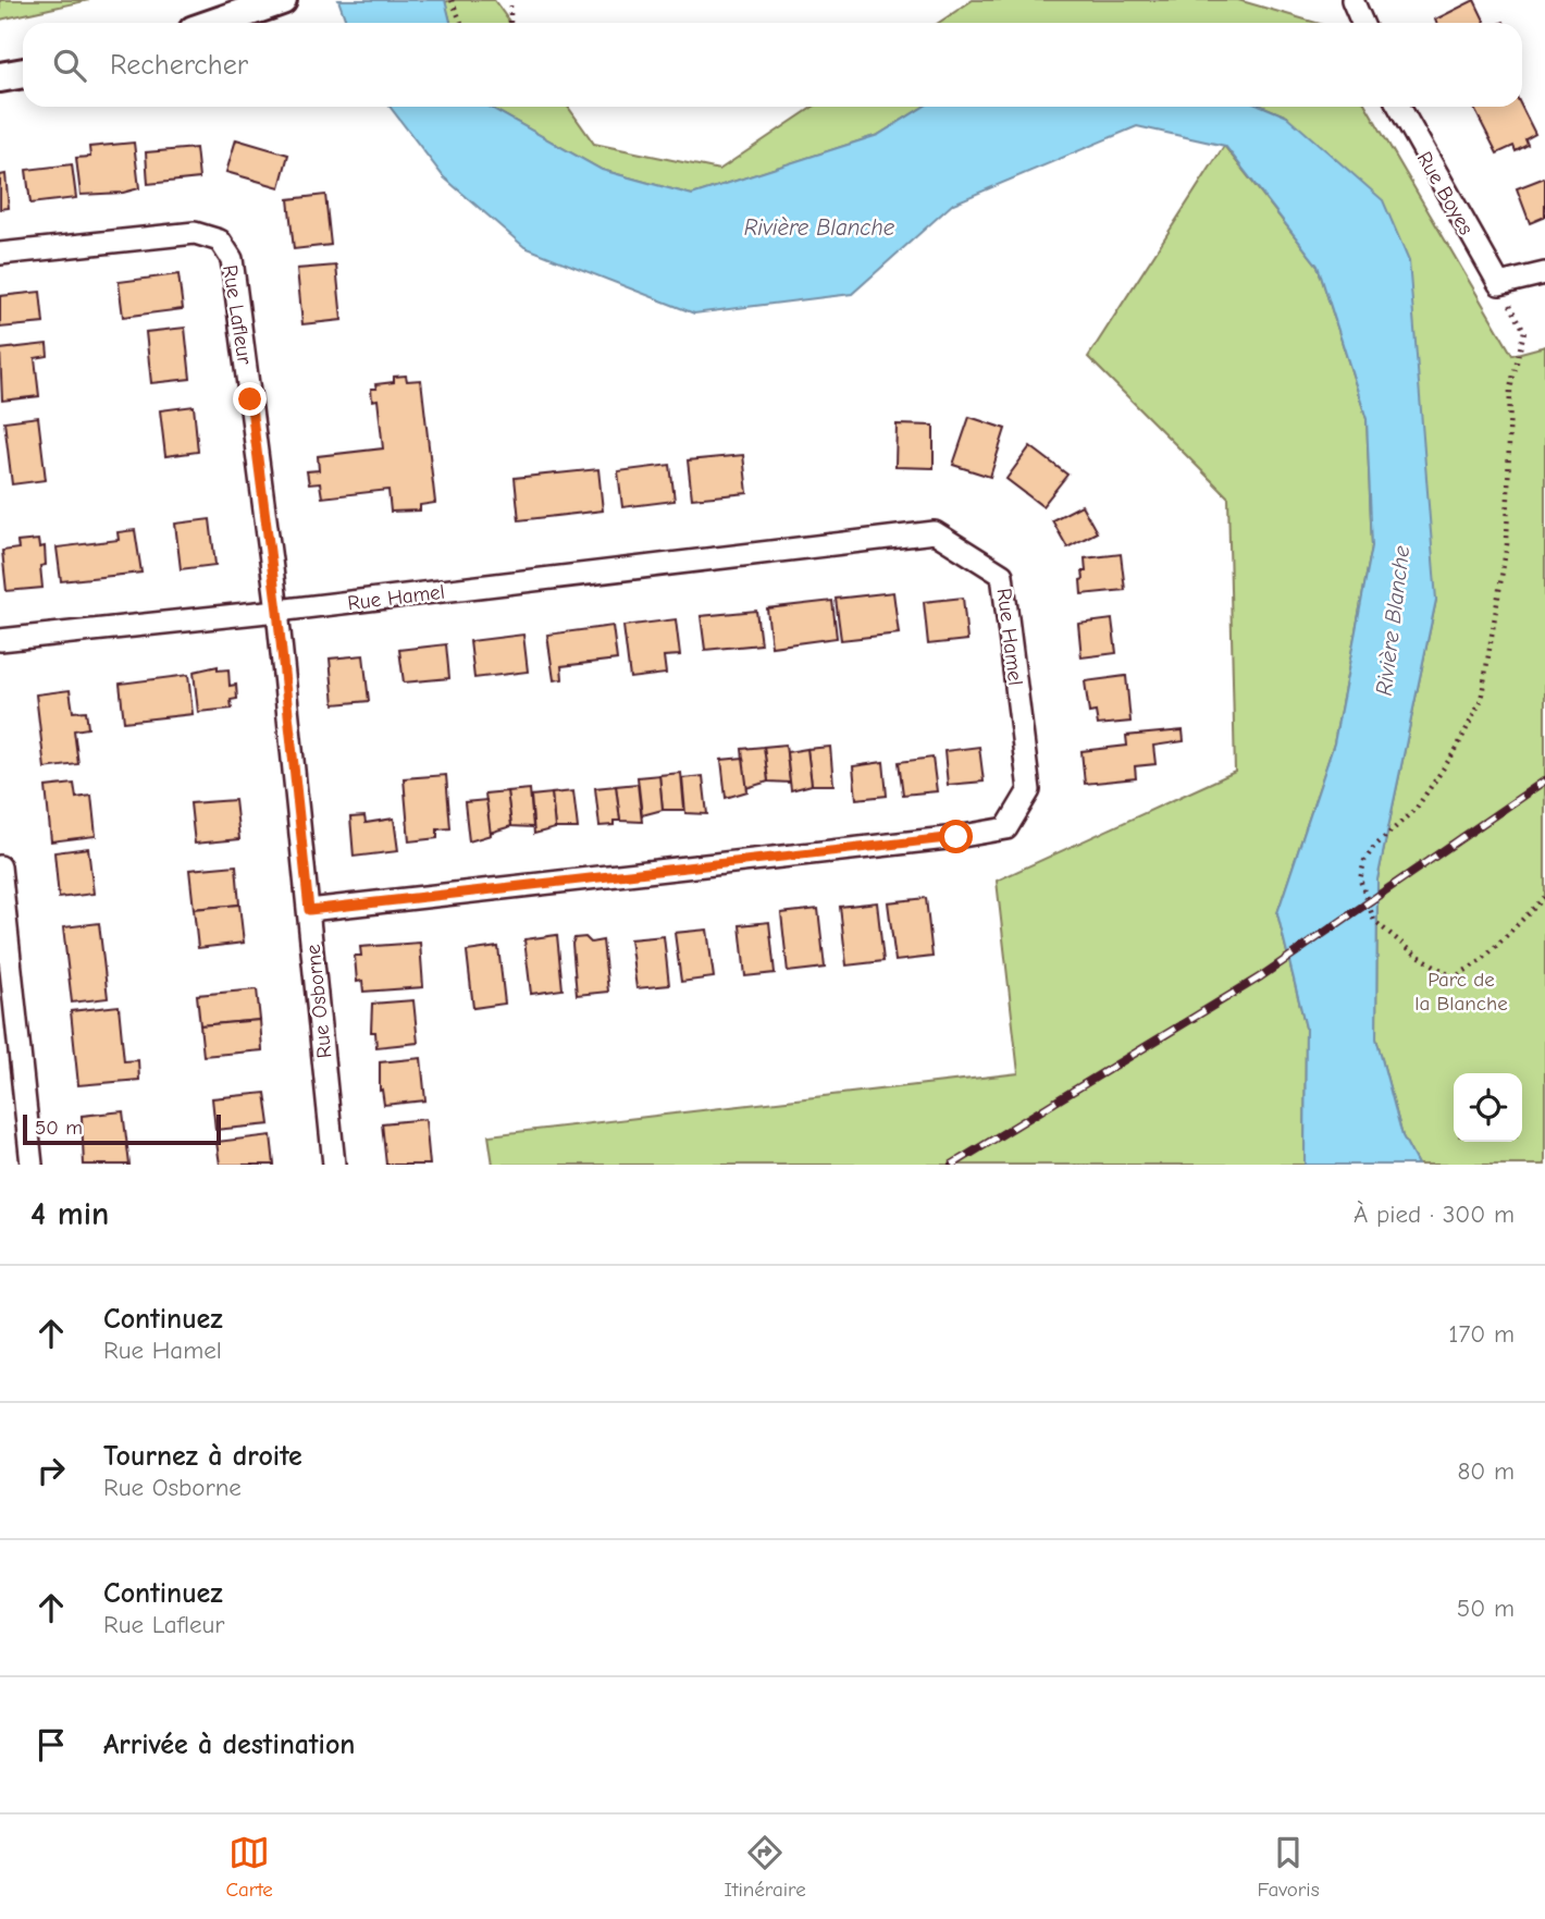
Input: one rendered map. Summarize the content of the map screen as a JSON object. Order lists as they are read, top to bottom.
{
  "streets": {
    "street": [
      "Rue Boyes",
      "Rue Lafleur",
      "Rue Hamel",
      "Rue Osborne"
    ]
  },
  "crossings": [
    ["Rue Lafleur", "Rue Hamel"],
    ["Rue Lafleur", "Rue Osborne"],
    ["Rue Hamel", "Rue Osborne"]
  ],
  "water": ["Rivière Blanche"],
  "parks": ["Parc de la Blanche"],
  "scale_bar": "50 m",
  "page": {
    "search": "Rechercher",
    "scale": "50 m",
    "heading": ["4 min", "À pied · 300 m"],
    "list": [
      ["Continuez", "Rue Hamel", "170 m"],
      ["Tournez à droite", "Rue Osborne", "80 m"],
      ["Continuez", "Rue Lafleur", "50 m"],
      "Arrivée à destination"
    ],
    "nav": ["Carte", "Itinéraire", "Favoris"]
  }
}
